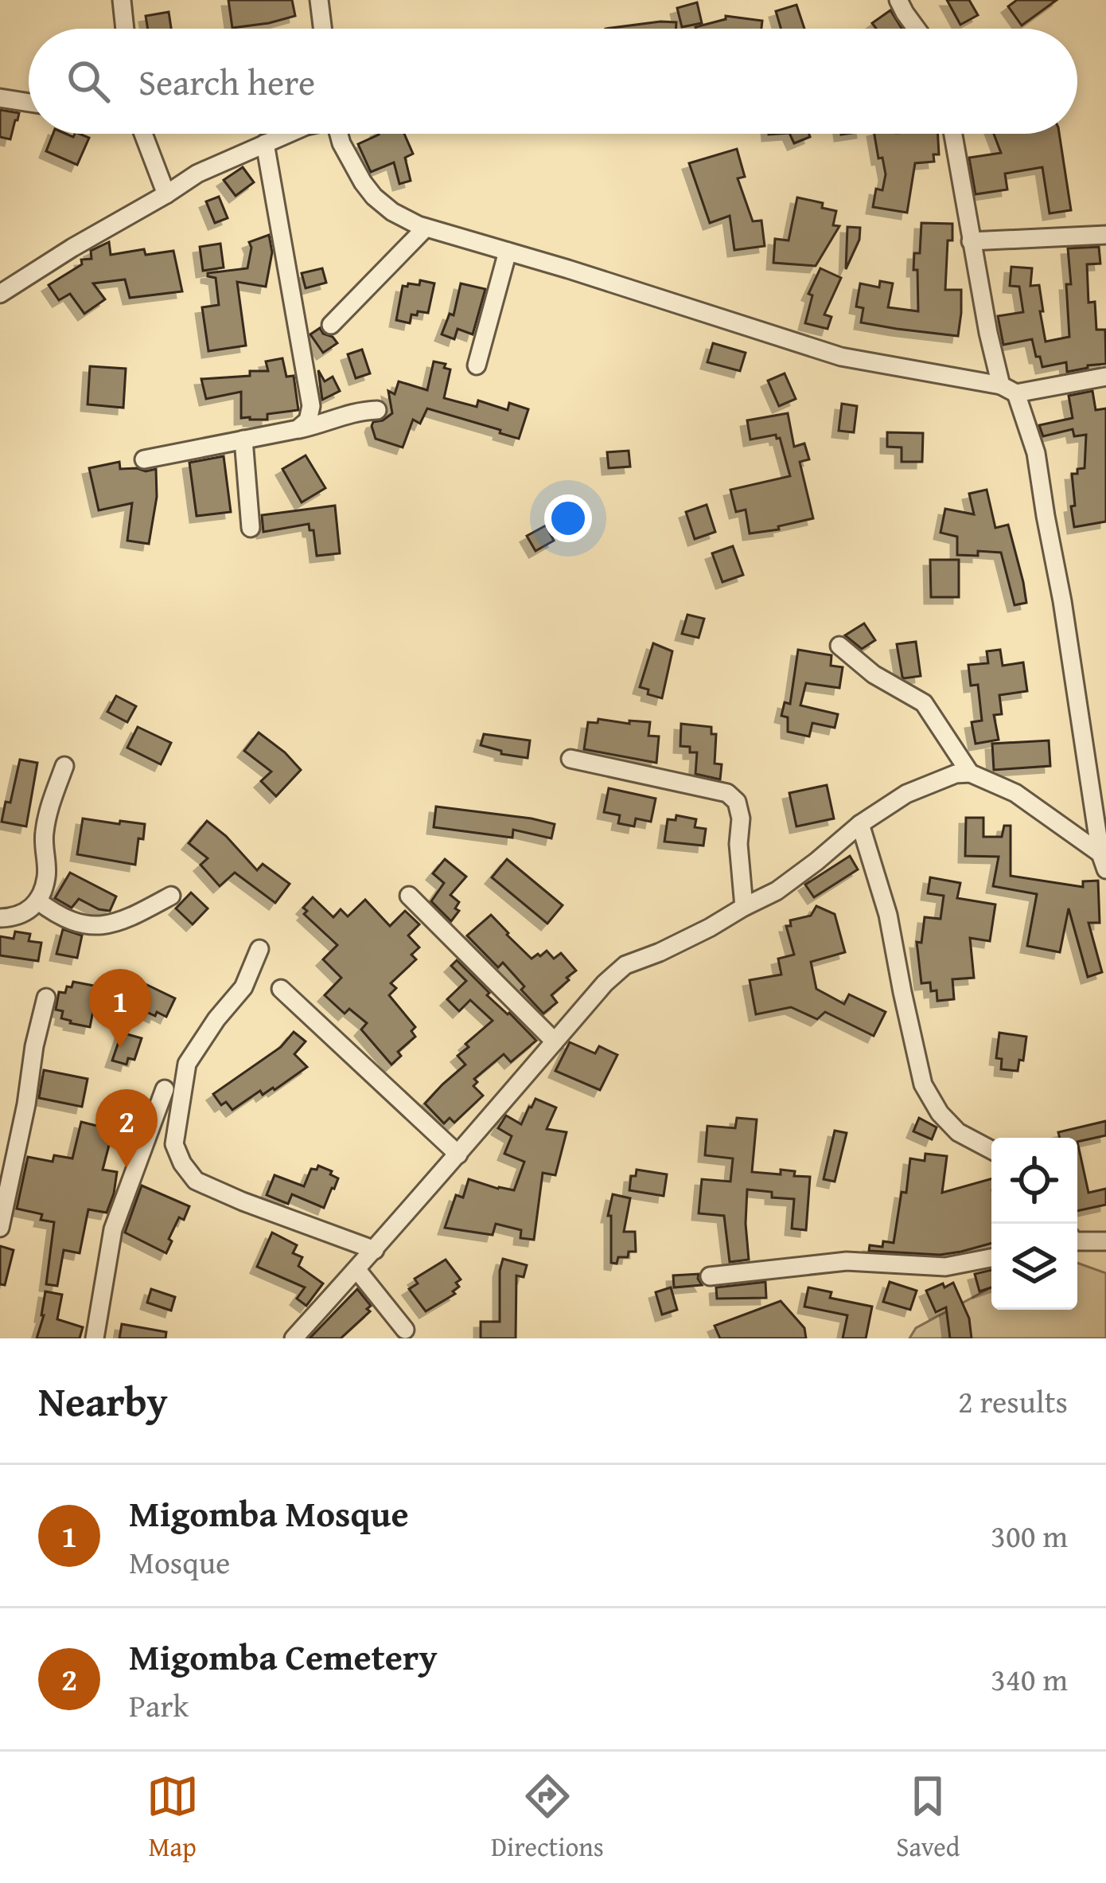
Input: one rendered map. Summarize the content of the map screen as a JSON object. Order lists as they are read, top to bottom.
{
  "page": {
    "search": "Search here",
    "pins": ["1", "2"],
    "heading": ["Nearby", "2 results"],
    "list": [
      {
        "mark": "1",
        "name": "Migomba Mosque",
        "note": "Mosque",
        "value": "300 m"
      },
      {
        "mark": "2",
        "name": "Migomba Cemetery",
        "note": "Park",
        "value": "340 m"
      }
    ],
    "nav": ["Map", "Directions", "Saved"]
  }
}
